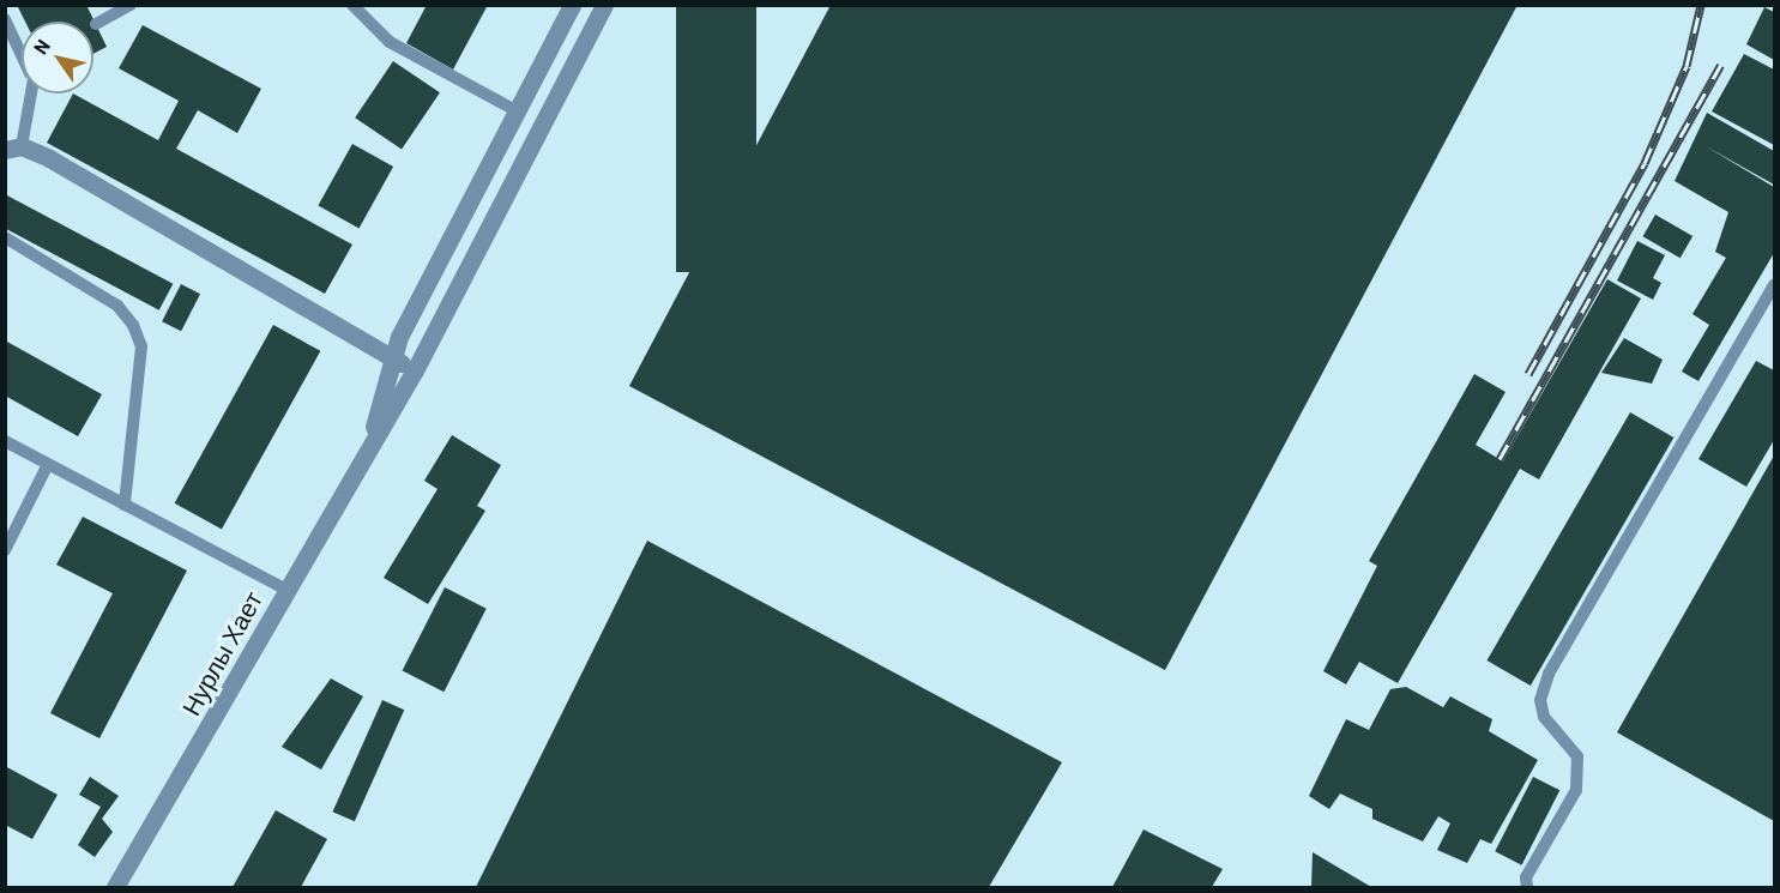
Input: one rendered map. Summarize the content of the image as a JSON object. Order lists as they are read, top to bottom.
{
  "streets": {
    "street": ["Нурлы Хает"]
  },
  "north": "top left"
}
